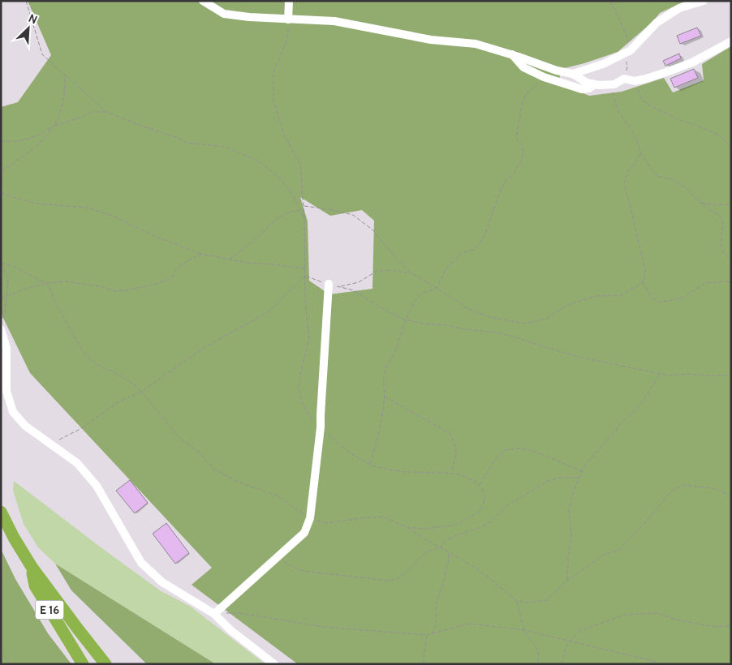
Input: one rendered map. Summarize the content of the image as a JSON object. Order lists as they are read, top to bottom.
{
  "streets": {
    "highway": ["E 16"]
  },
  "north": "top right"
}
